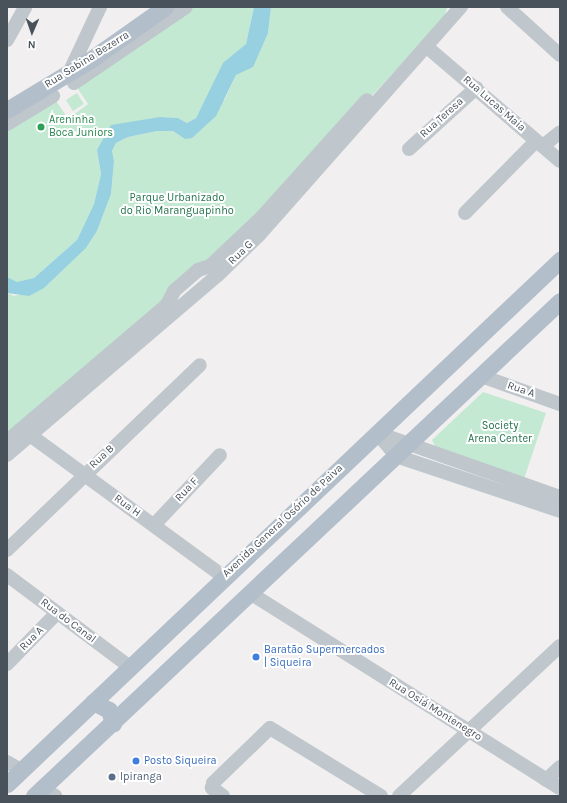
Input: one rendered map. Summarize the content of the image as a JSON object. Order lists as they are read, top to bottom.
{
  "streets": {
    "main road": ["Rua Sabina Bezerra", "Avenida General Osório de Paiva"],
    "street": [
      "Rua Lucas Maia",
      "Rua Teresa",
      "Rua G",
      "Rua A",
      "Rua B",
      "Rua F",
      "Rua H",
      "Rua do Canal",
      "Rua Osiá Montenegro"
    ]
  },
  "crossings": [
    ["Rua Lucas Maia", "Rua Teresa"],
    ["Rua Lucas Maia", "Rua G"],
    ["Rua G", "Rua H"],
    ["Rua A", "Rua do Canal"],
    ["Rua B", "Rua H"],
    ["Rua F", "Rua H"],
    ["Rua H", "Avenida General Osório de Paiva"],
    ["Avenida General Osório de Paiva", "Rua do Canal"]
  ],
  "parks": ["Parque Urbanizado do Rio Maranguapinho", "Society Arena Center"],
  "places": [
    "Areninha Boca Juniors",
    "Baratão Supermercados | Siqueira",
    "Posto Siqueira",
    "Ipiranga"
  ],
  "north": "bottom"
}
